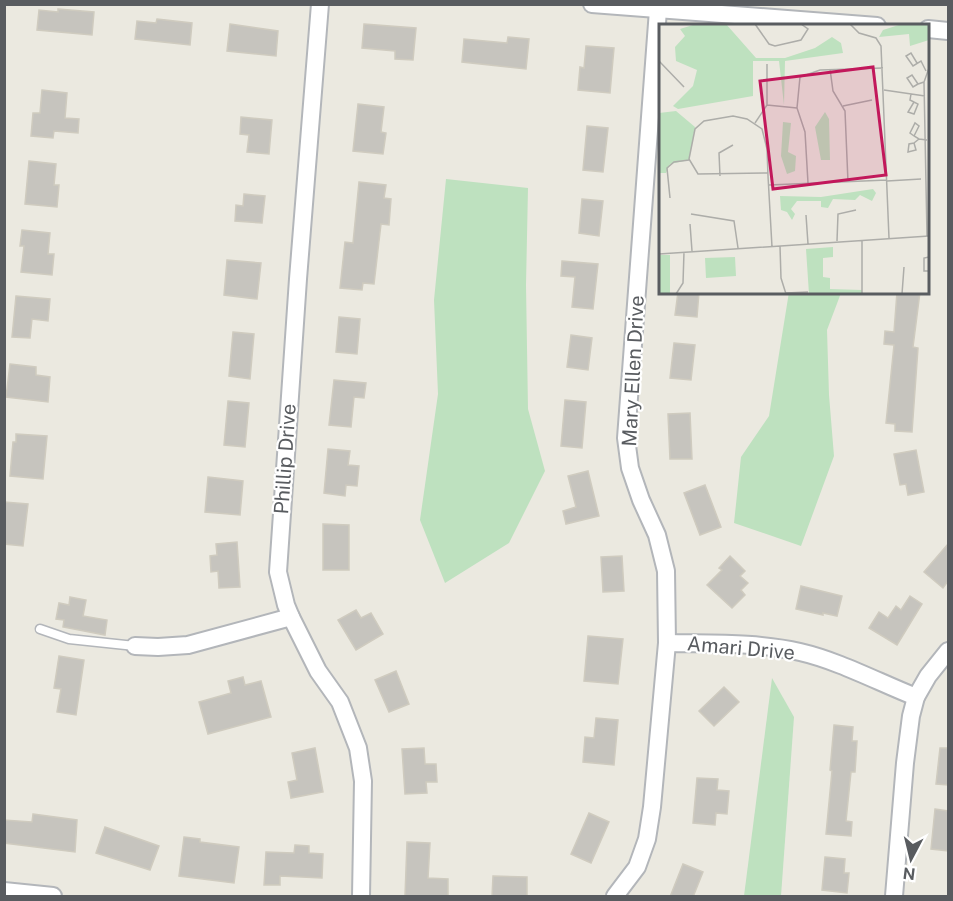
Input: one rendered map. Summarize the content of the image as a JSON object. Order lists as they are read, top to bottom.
{
  "streets": {
    "street": ["Mary Ellen Drive", "Phillip Drive", "Amari Drive"]
  },
  "crossings": [
    ["Mary Ellen Drive", "Amari Drive"]
  ],
  "north": "bottom"
}
